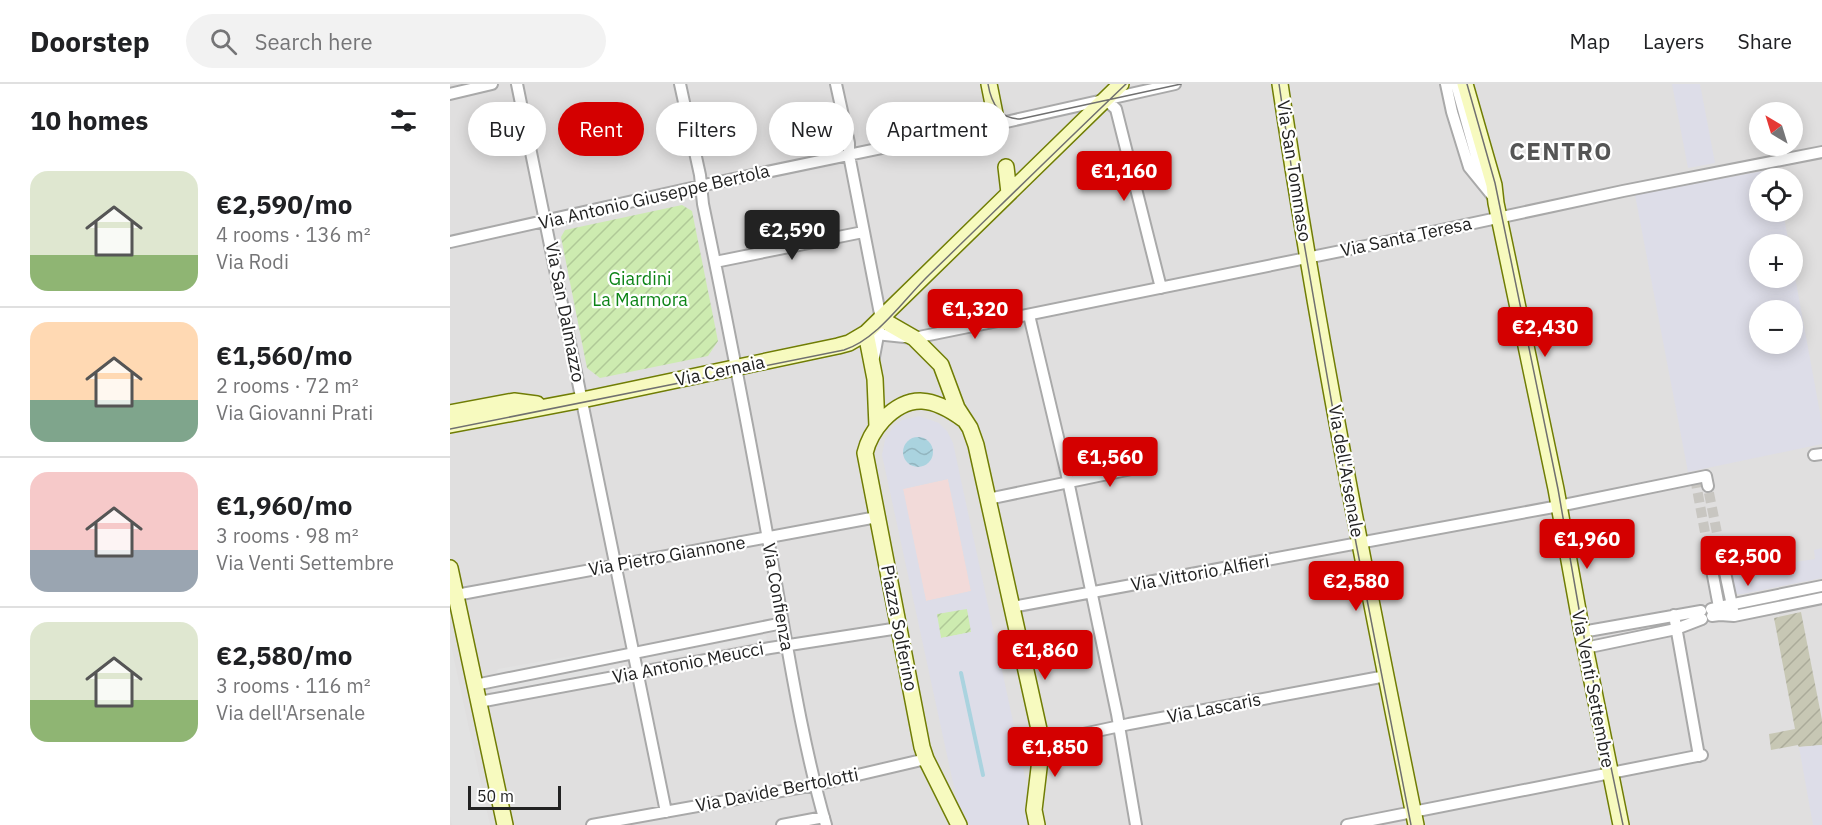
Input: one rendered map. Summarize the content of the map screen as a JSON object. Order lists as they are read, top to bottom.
{
  "streets": {
    "street": [
      "Via San Tommaso",
      "Via Antonio Giuseppe Bertola",
      "Via Santa Teresa",
      "Via San Dalmazzo",
      "Via Cernaia",
      "Via dell'Arsenale",
      "Via Pietro Giannone",
      "Via Vittorio Alfieri",
      "Via Confienza",
      "Piazza Solferino",
      "Via Antonio Meucci",
      "Via Venti Settembre",
      "Via Lascaris",
      "Via Davide Bertolotti"
    ]
  },
  "crossings": [
    ["Via San Tommaso", "Via Santa Teresa"],
    ["Via San Tommaso", "Via dell'Arsenale"],
    ["Via Antonio Giuseppe Bertola", "Via San Dalmazzo"],
    ["Via Antonio Giuseppe Bertola", "Via Cernaia"],
    ["Via Antonio Giuseppe Bertola", "Via Confienza"],
    ["Via Santa Teresa", "Via dell'Arsenale"],
    ["Via Santa Teresa", "Via Venti Settembre"],
    ["Via San Dalmazzo", "Via Cernaia"],
    ["Via San Dalmazzo", "Via Pietro Giannone"],
    ["Via San Dalmazzo", "Via Antonio Meucci"],
    ["Via San Dalmazzo", "Via Davide Bertolotti"],
    ["Via Cernaia", "Via Confienza"],
    ["Via Cernaia", "Piazza Solferino"],
    ["Via dell'Arsenale", "Via Vittorio Alfieri"],
    ["Via dell'Arsenale", "Via Lascaris"],
    ["Via Pietro Giannone", "Via Confienza"],
    ["Via Pietro Giannone", "Piazza Solferino"],
    ["Via Vittorio Alfieri", "Via Venti Settembre"],
    ["Via Confienza", "Via Antonio Meucci"],
    ["Via Confienza", "Via Davide Bertolotti"],
    ["Piazza Solferino", "Via Antonio Meucci"],
    ["Piazza Solferino", "Via Davide Bertolotti"]
  ],
  "districts": ["CENTRO"],
  "parks": ["Giardini La Marmora"],
  "scale_bar": "50 m",
  "north": "top left",
  "page": {
    "header": "Doorstep",
    "search": "Search here",
    "nav": ["Map", "Layers", "Share"],
    "heading": "10 homes",
    "map_buttons": ["+", "−"],
    "chip": [
      "Buy",
      "Rent",
      "Filters",
      "New",
      "Apartment"
    ],
    "price": [
      "€1,160",
      "€2,590",
      "€1,320",
      "€2,430",
      "€1,560",
      "€1,960",
      "€2,500",
      "€2,580",
      "€1,860",
      "€1,850"
    ],
    "list": [
      {
        "name": "€2,590/mo",
        "note": "4 rooms · 136 m² · Via Rodi"
      },
      {
        "name": "€1,560/mo",
        "note": "2 rooms · 72 m² · Via Giovanni Prati"
      },
      {
        "name": "€1,960/mo",
        "note": "3 rooms · 98 m² · Via Venti Settembre"
      },
      {
        "name": "€2,580/mo",
        "note": "3 rooms · 116 m² · Via dell'Arsenale"
      }
    ],
    "scale": "50 m"
  }
}
